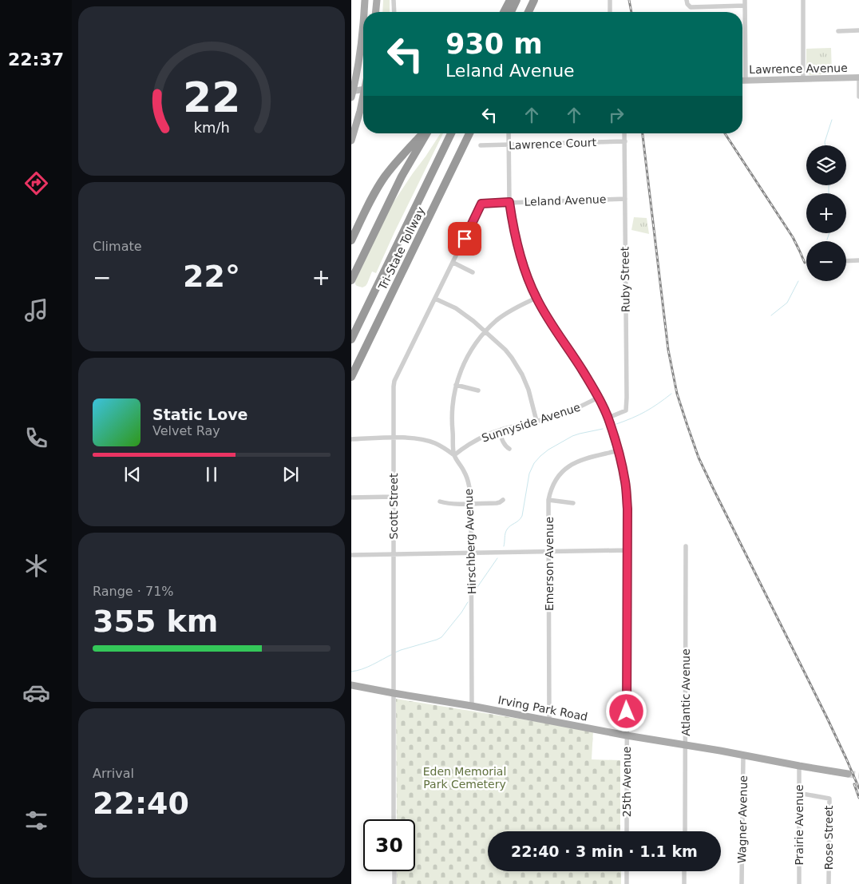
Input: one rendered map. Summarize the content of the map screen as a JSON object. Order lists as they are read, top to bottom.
{
  "streets": {
    "highway": ["Tri-State Tollway"],
    "main road": ["Lawrence Avenue", "Irving Park Road"],
    "street": [
      "Lawrence Court",
      "Leland Avenue",
      "Ruby Street",
      "Sunnyside Avenue",
      "Scott Street",
      "Hirschberg Avenue",
      "Emerson Avenue",
      "Atlantic Avenue",
      "25th Avenue",
      "Wagner Avenue",
      "Prairie Avenue",
      "Rose Street"
    ]
  },
  "crossings": [
    ["Lawrence Court", "Ruby Street"],
    ["Lawrence Court", "25th Avenue"],
    ["Leland Avenue", "Ruby Street"],
    ["Leland Avenue", "Scott Street"],
    ["Leland Avenue", "25th Avenue"],
    ["Ruby Street", "25th Avenue"],
    ["Sunnyside Avenue", "Hirschberg Avenue"],
    ["Sunnyside Avenue", "25th Avenue"],
    ["Scott Street", "Irving Park Road"],
    ["Hirschberg Avenue", "Irving Park Road"],
    ["Hirschberg Avenue", "25th Avenue"],
    ["Emerson Avenue", "Irving Park Road"],
    ["Emerson Avenue", "25th Avenue"],
    ["Atlantic Avenue", "Irving Park Road"],
    ["Irving Park Road", "25th Avenue"],
    ["Irving Park Road", "Wagner Avenue"],
    ["Irving Park Road", "Prairie Avenue"],
    ["Prairie Avenue", "Rose Street"]
  ],
  "parks": ["Eden Memorial Park Cemetery"],
  "page": {
    "tabs": "22:37",
    "turn": ["930 m", "Leland Avenue"],
    "map_buttons": ["+", "−"],
    "tile": [
      "Climate",
      ["Range · 71%", "355 km"],
      ["Arrival", "22:40"]
    ],
    "heat": ["−", "22°", "+"],
    "song": ["Static Love", "Velvet Ray"],
    "limit": "30",
    "trip": "22:40 · 3 min · 1.1 km",
    "gauge": ["22", "km/h"]
  }
}
